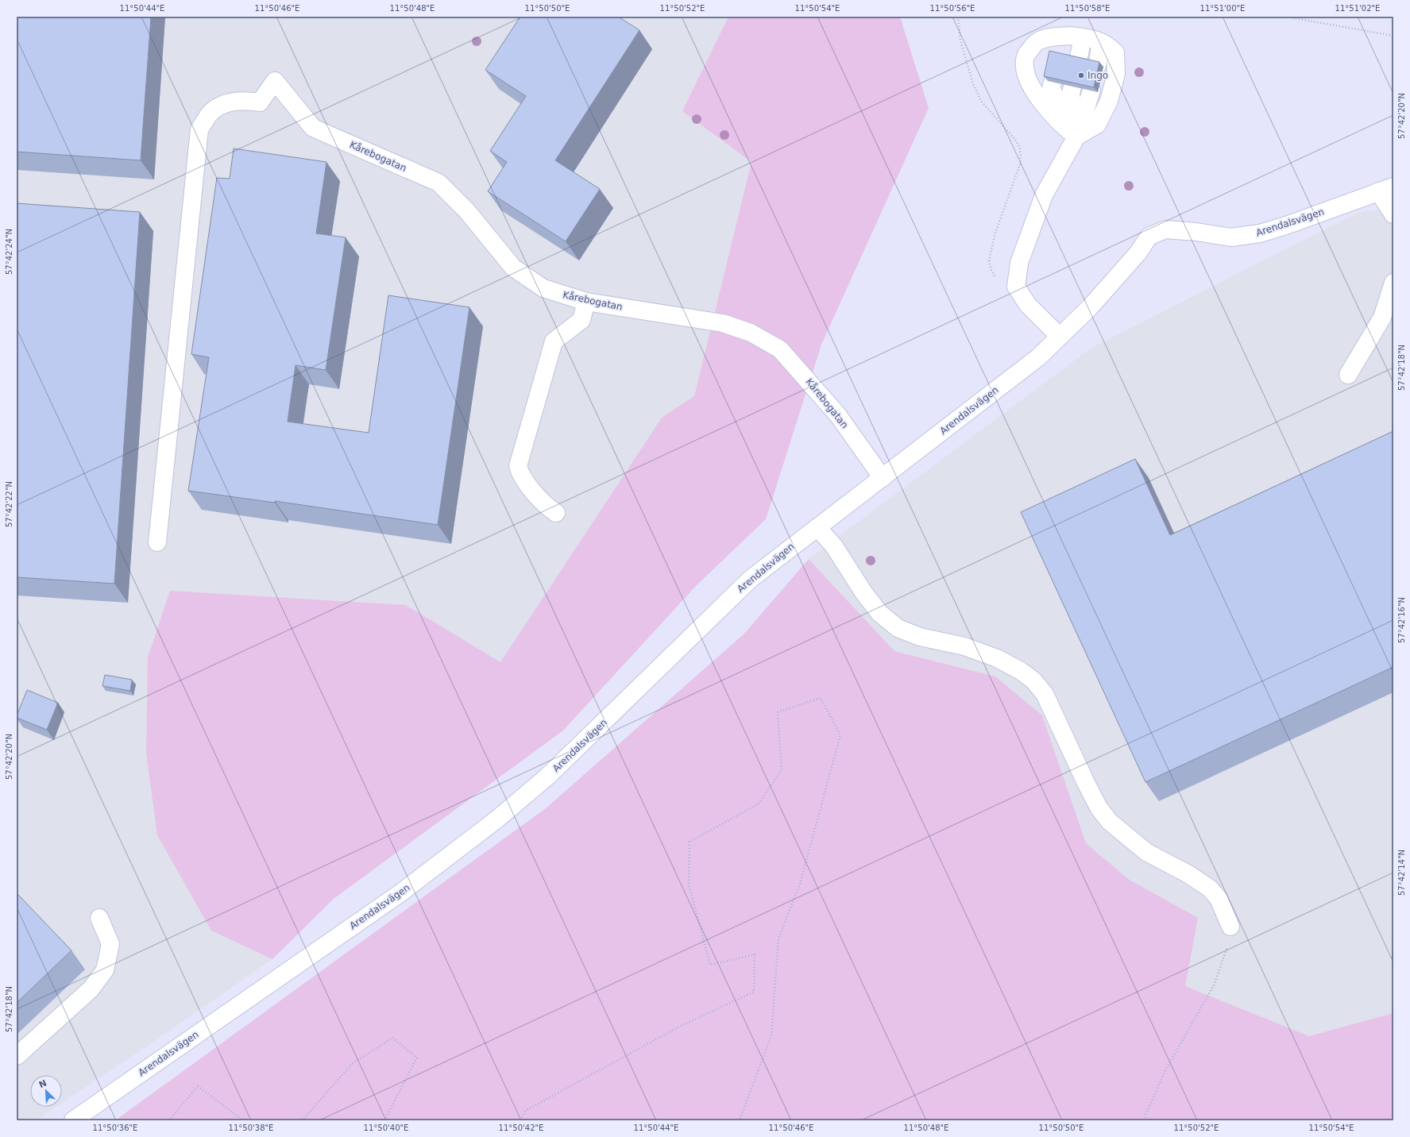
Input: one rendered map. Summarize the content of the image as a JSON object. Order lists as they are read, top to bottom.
{
  "streets": {
    "street": ["Kårebogatan", "Arendalsvägen"]
  },
  "crossings": [
    ["Kårebogatan", "Arendalsvägen"]
  ],
  "places": ["Ingo"],
  "north": "top left",
  "coordinates": [
    "11°50'44\"E",
    "11°50'46\"E",
    "11°50'48\"E",
    "11°50'50\"E",
    "11°50'52\"E",
    "11°50'54\"E",
    "11°50'56\"E",
    "11°50'58\"E",
    "11°51'00\"E",
    "11°51'02\"E",
    "57°42'20\"N",
    "57°42'24\"N",
    "57°42'18\"N",
    "57°42'22\"N",
    "57°42'16\"N",
    "57°42'14\"N",
    "11°50'36\"E",
    "11°50'38\"E",
    "11°50'40\"E",
    "11°50'42\"E"
  ]
}
